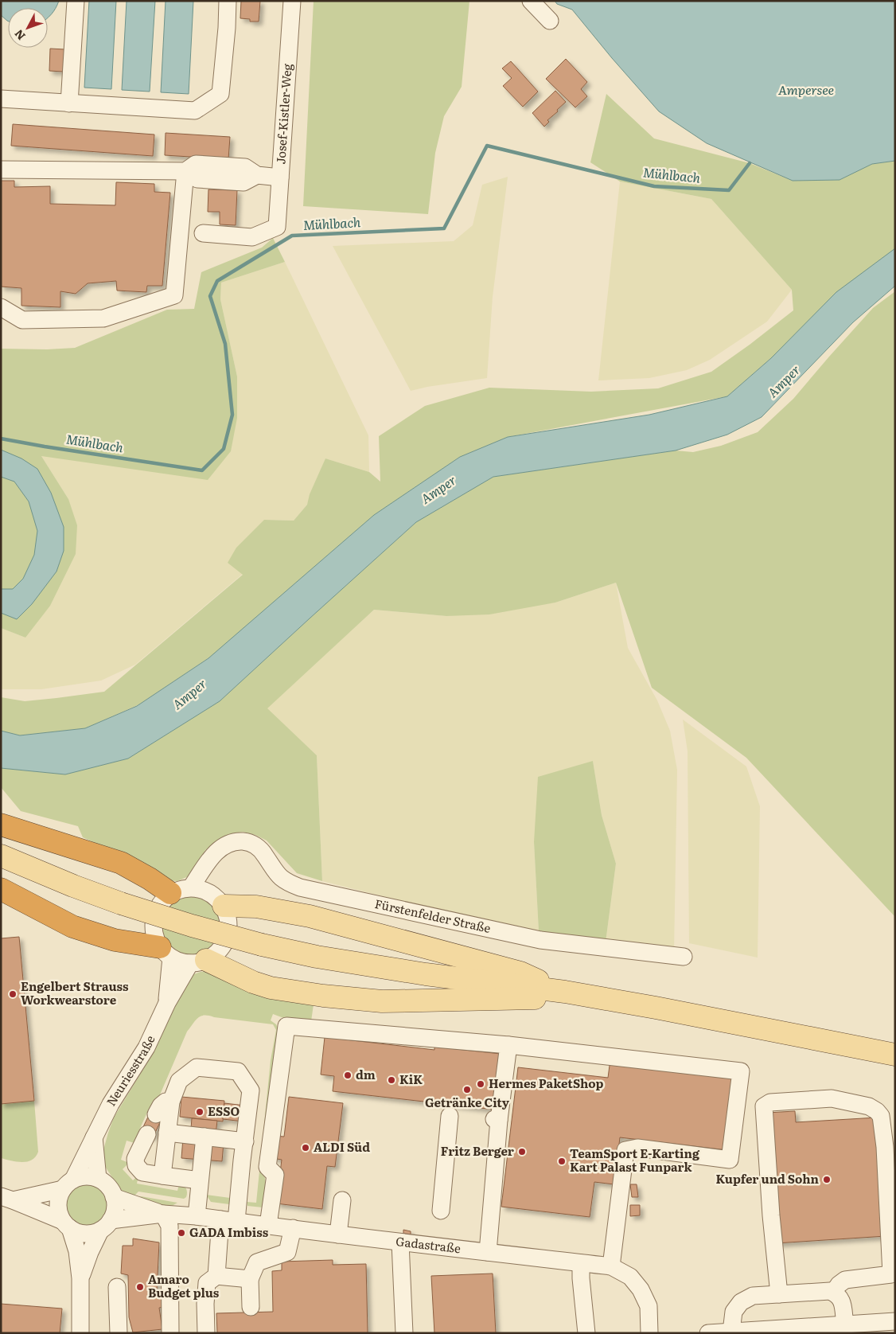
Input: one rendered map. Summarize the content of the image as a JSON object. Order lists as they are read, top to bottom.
{
  "streets": {
    "street": [
      "Josef-Kistler-Weg",
      "Fürstenfelder Straße",
      "Neuriesstraße",
      "Gadastraße"
    ]
  },
  "crossings": [
    ["Fürstenfelder Straße", "Neuriesstraße"],
    ["Neuriesstraße", "Gadastraße"]
  ],
  "water": ["Ampersee", "Mühlbach", "Amper"],
  "places": [
    "Engelbert Strauss Workwearstore",
    "dm",
    "KiK",
    "Hermes PaketShop",
    "Getränke City",
    "ESSO",
    "ALDI Süd",
    "Fritz Berger",
    "TeamSport E-Karting Kart Palast Funpark",
    "Kupfer und Sohn",
    "GADA Imbiss",
    "Amaro Budget plus"
  ],
  "north": "bottom left"
}
